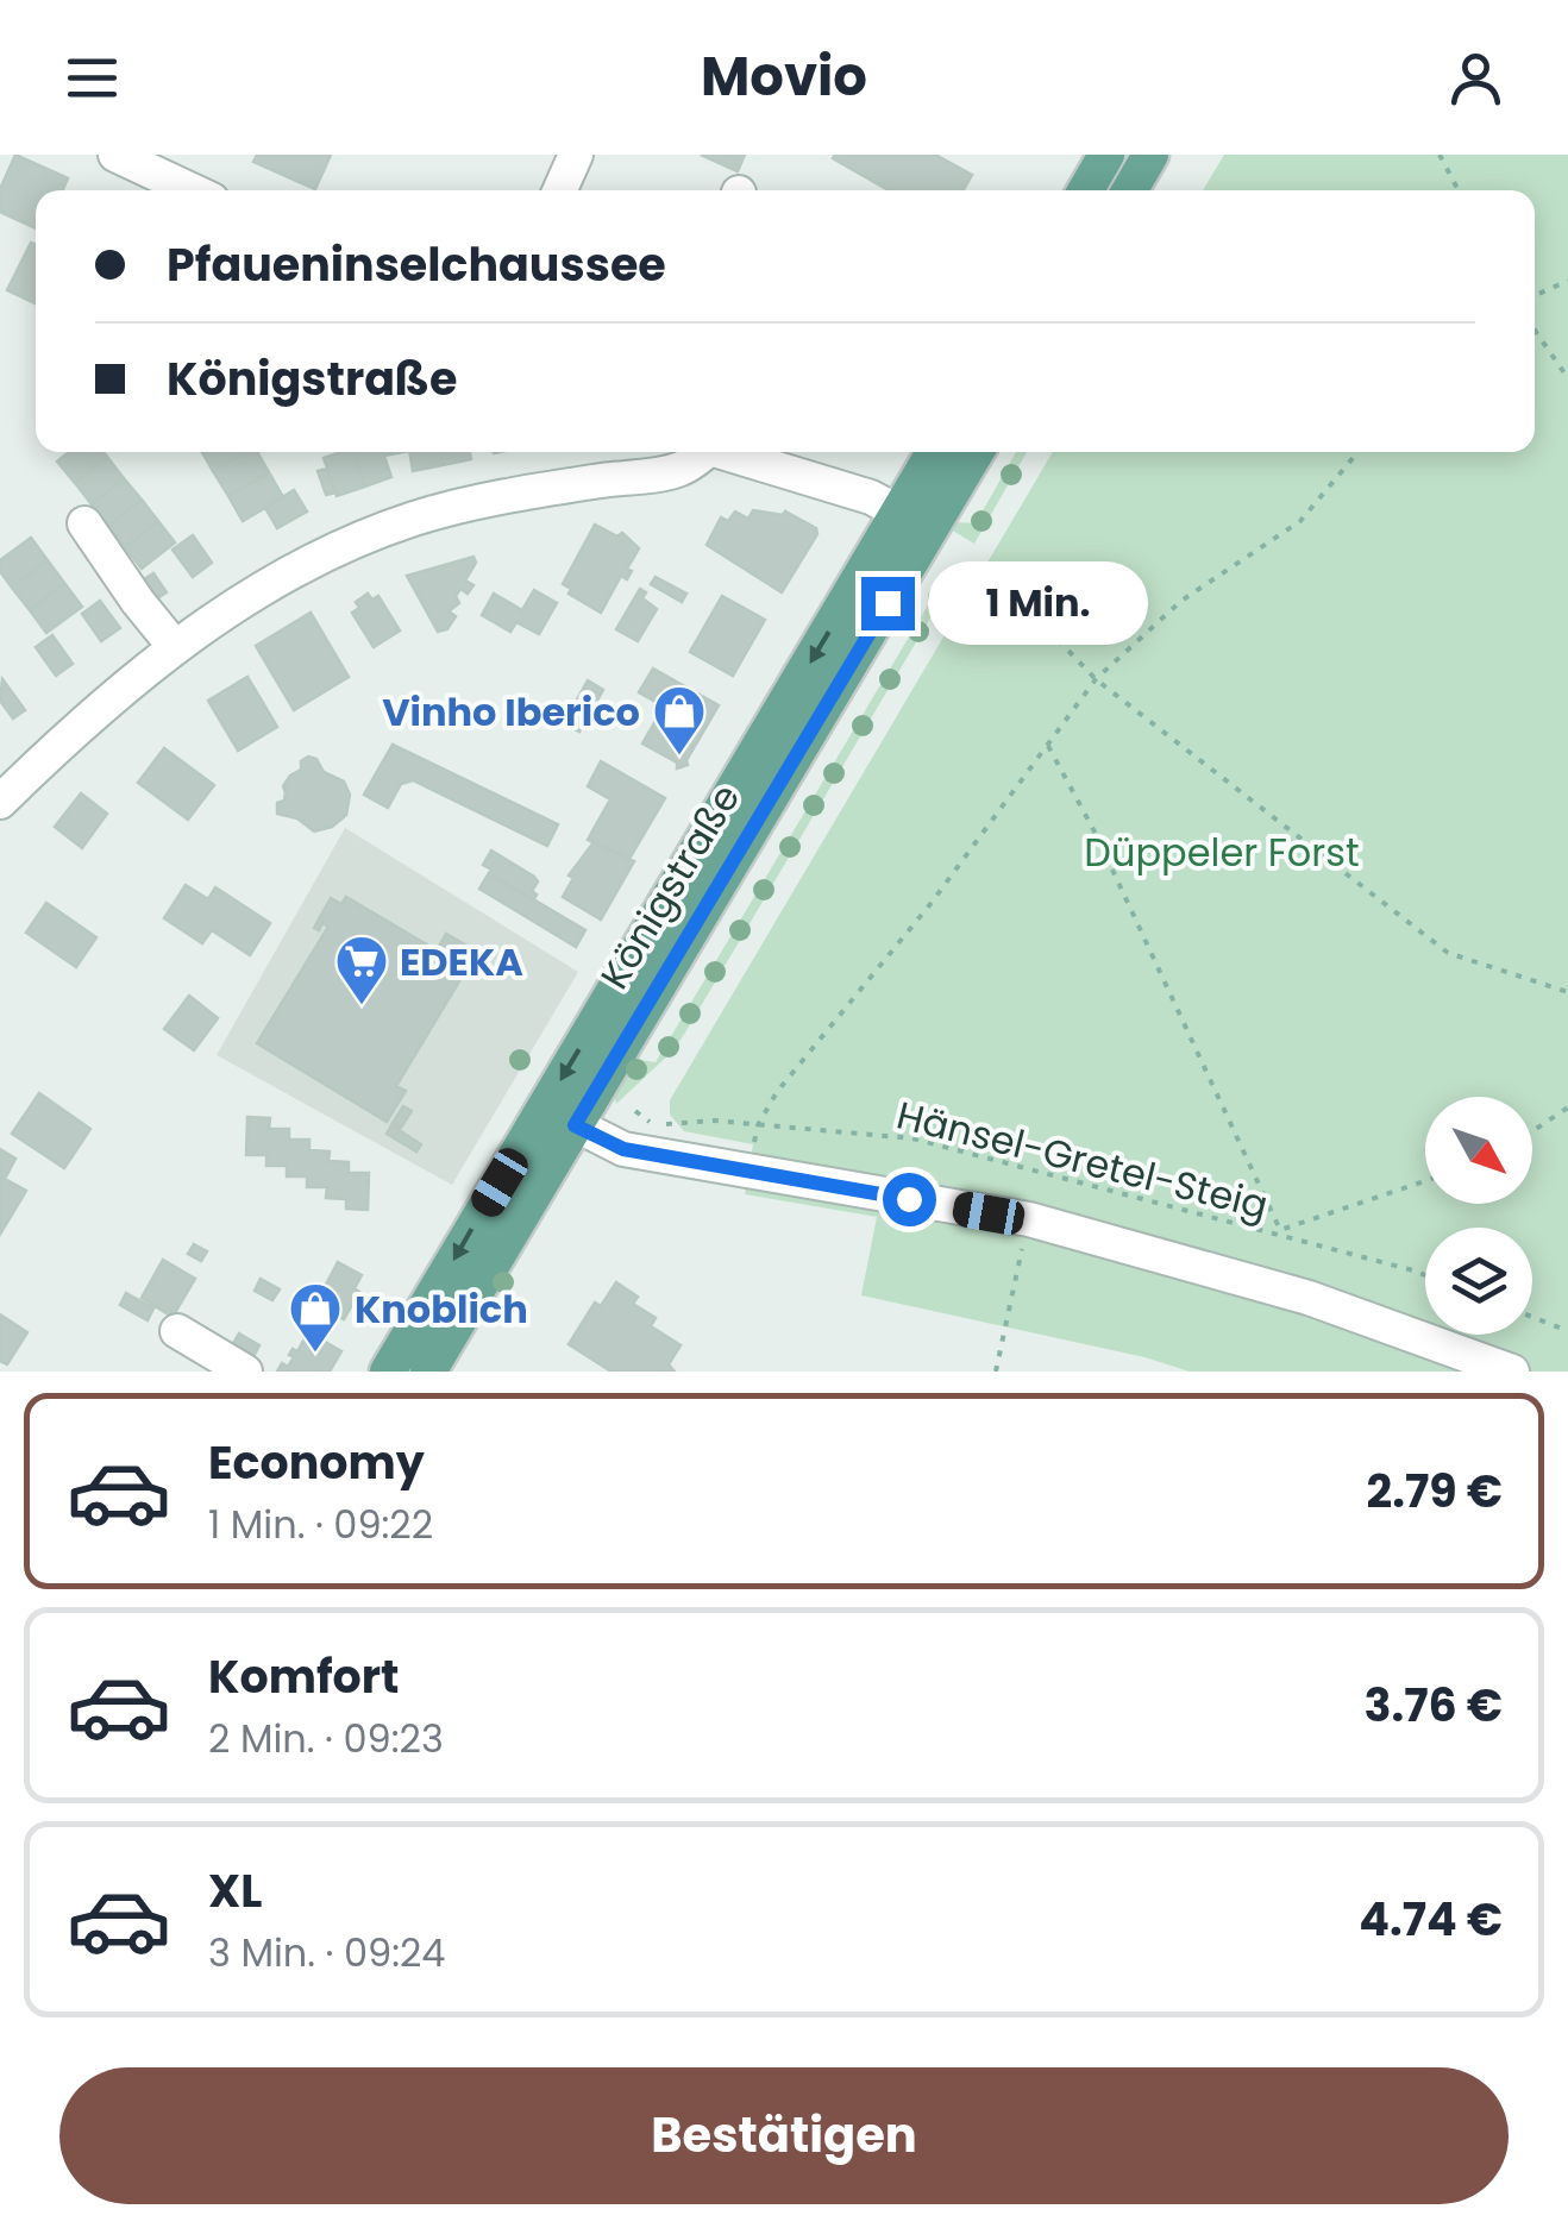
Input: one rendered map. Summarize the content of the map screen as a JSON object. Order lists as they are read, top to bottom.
{
  "streets": {
    "main road": ["Königstraße"],
    "path": ["Hänsel-Gretel-Steig"]
  },
  "parks": ["Düppeler Forst"],
  "places": {
    "shop": ["Vinho Iberico", "Knoblich"],
    "supermarket": ["EDEKA"]
  },
  "north": "bottom right",
  "page": {
    "header": "Movio",
    "banner": ["Pfaueninselchaussee", "Königstraße"],
    "bubble": "1 Min.",
    "list": [
      {
        "name": "Economy",
        "note": "1 Min. · 09:22",
        "value": "2.79 €"
      },
      {
        "name": "Komfort",
        "note": "2 Min. · 09:23",
        "value": "3.76 €"
      },
      {
        "name": "XL",
        "note": "3 Min. · 09:24",
        "value": "4.74 €"
      }
    ],
    "buttons": "Bestätigen"
  }
}
